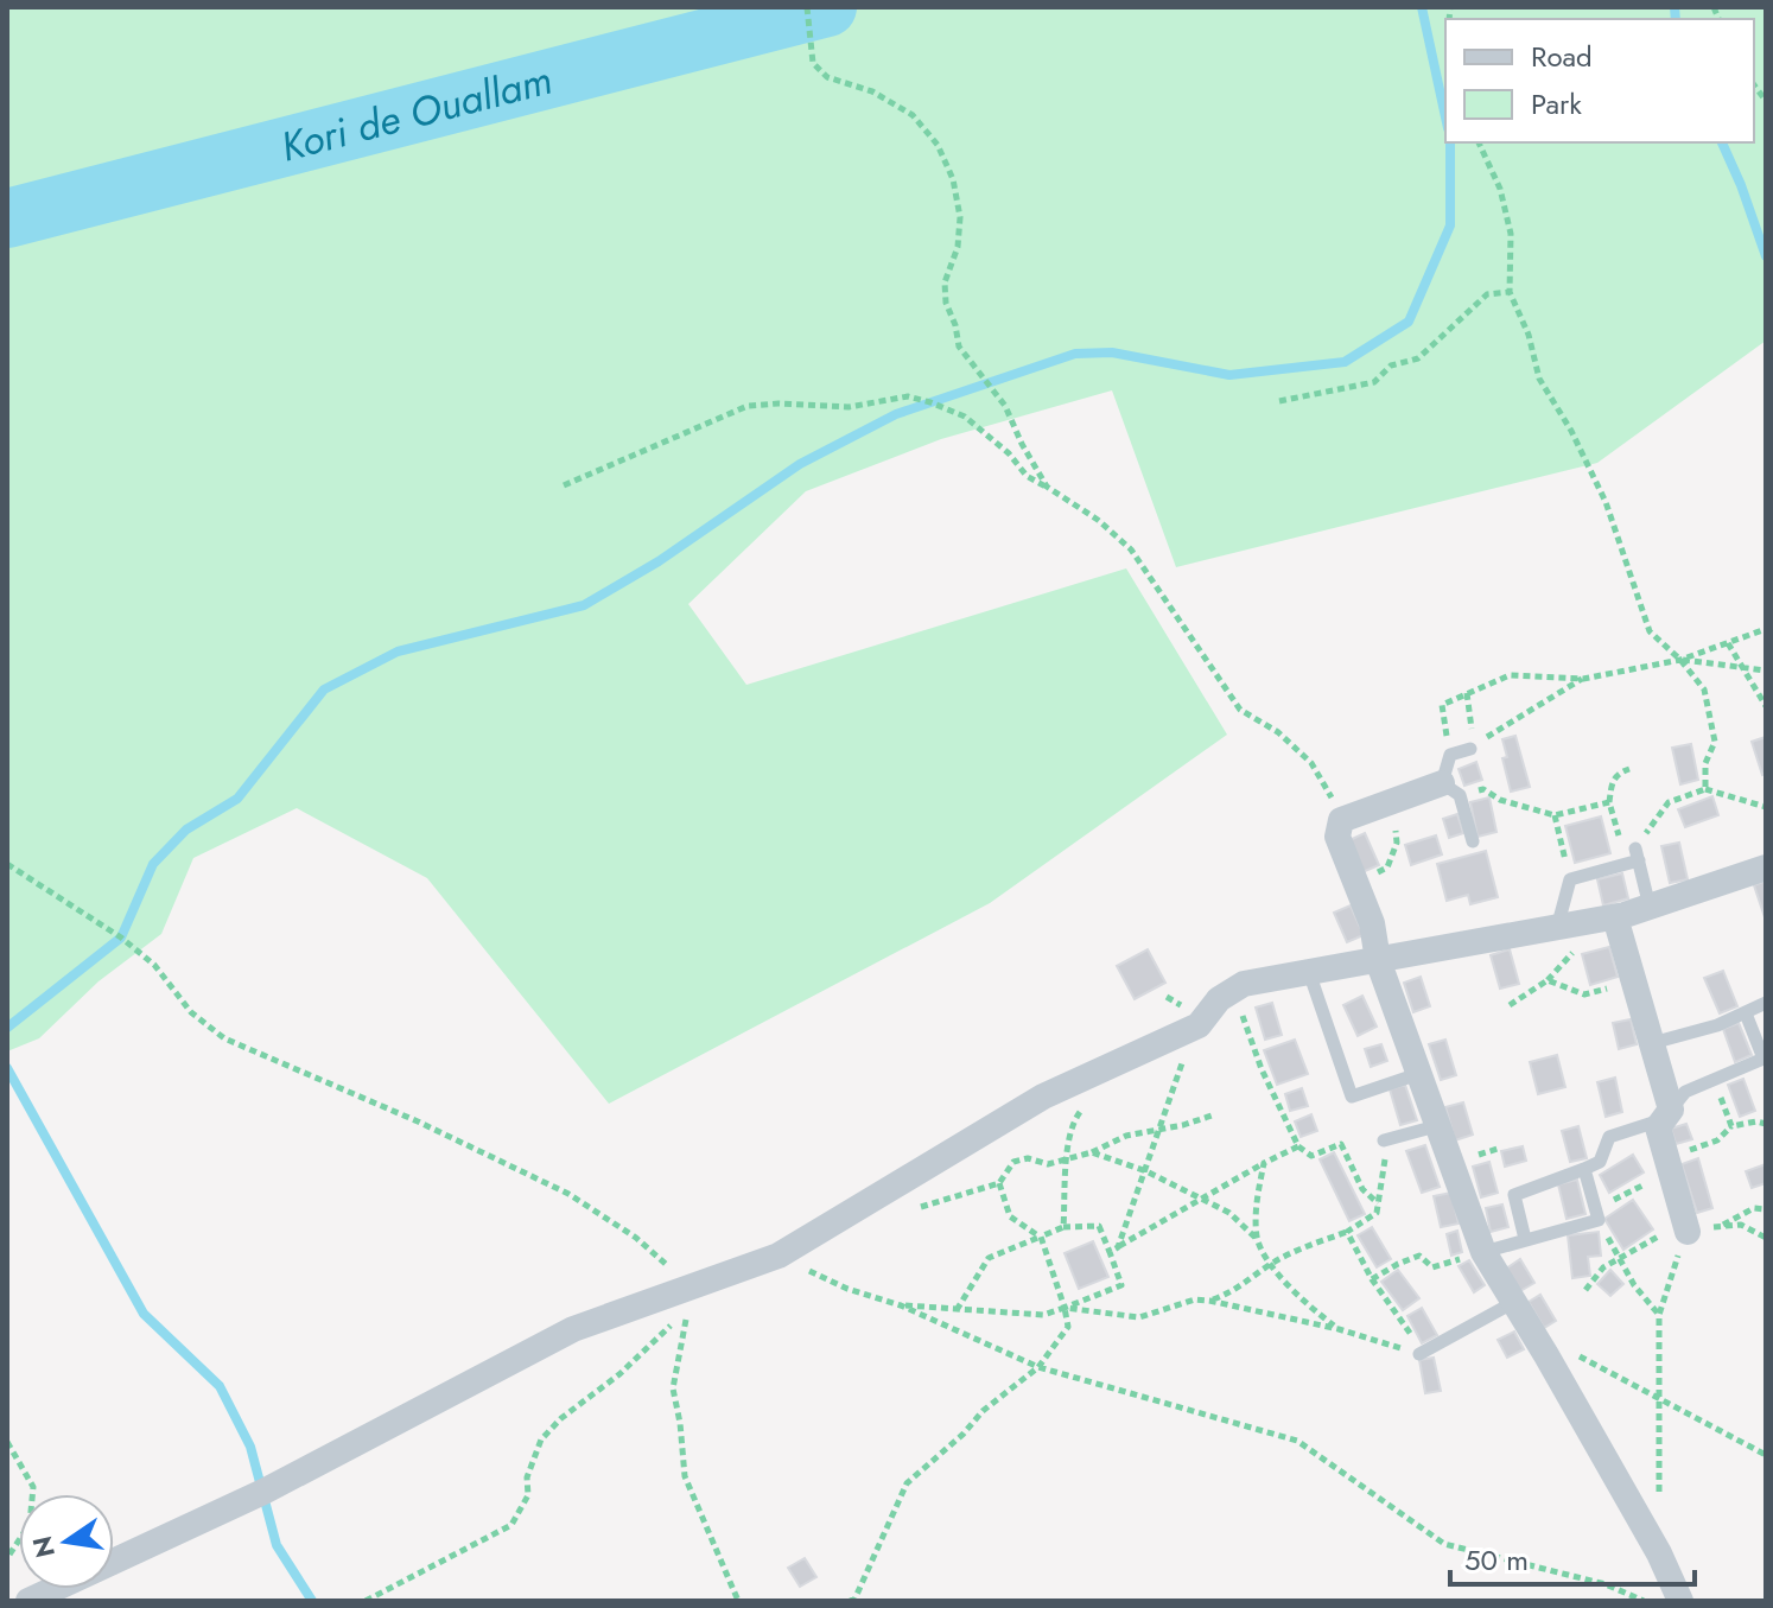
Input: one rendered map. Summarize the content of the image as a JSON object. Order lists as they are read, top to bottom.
{
  "water": ["Kori de Ouallam"],
  "legend": ["Road", "Park"],
  "scale_bar": "50 m",
  "north": "left"
}
